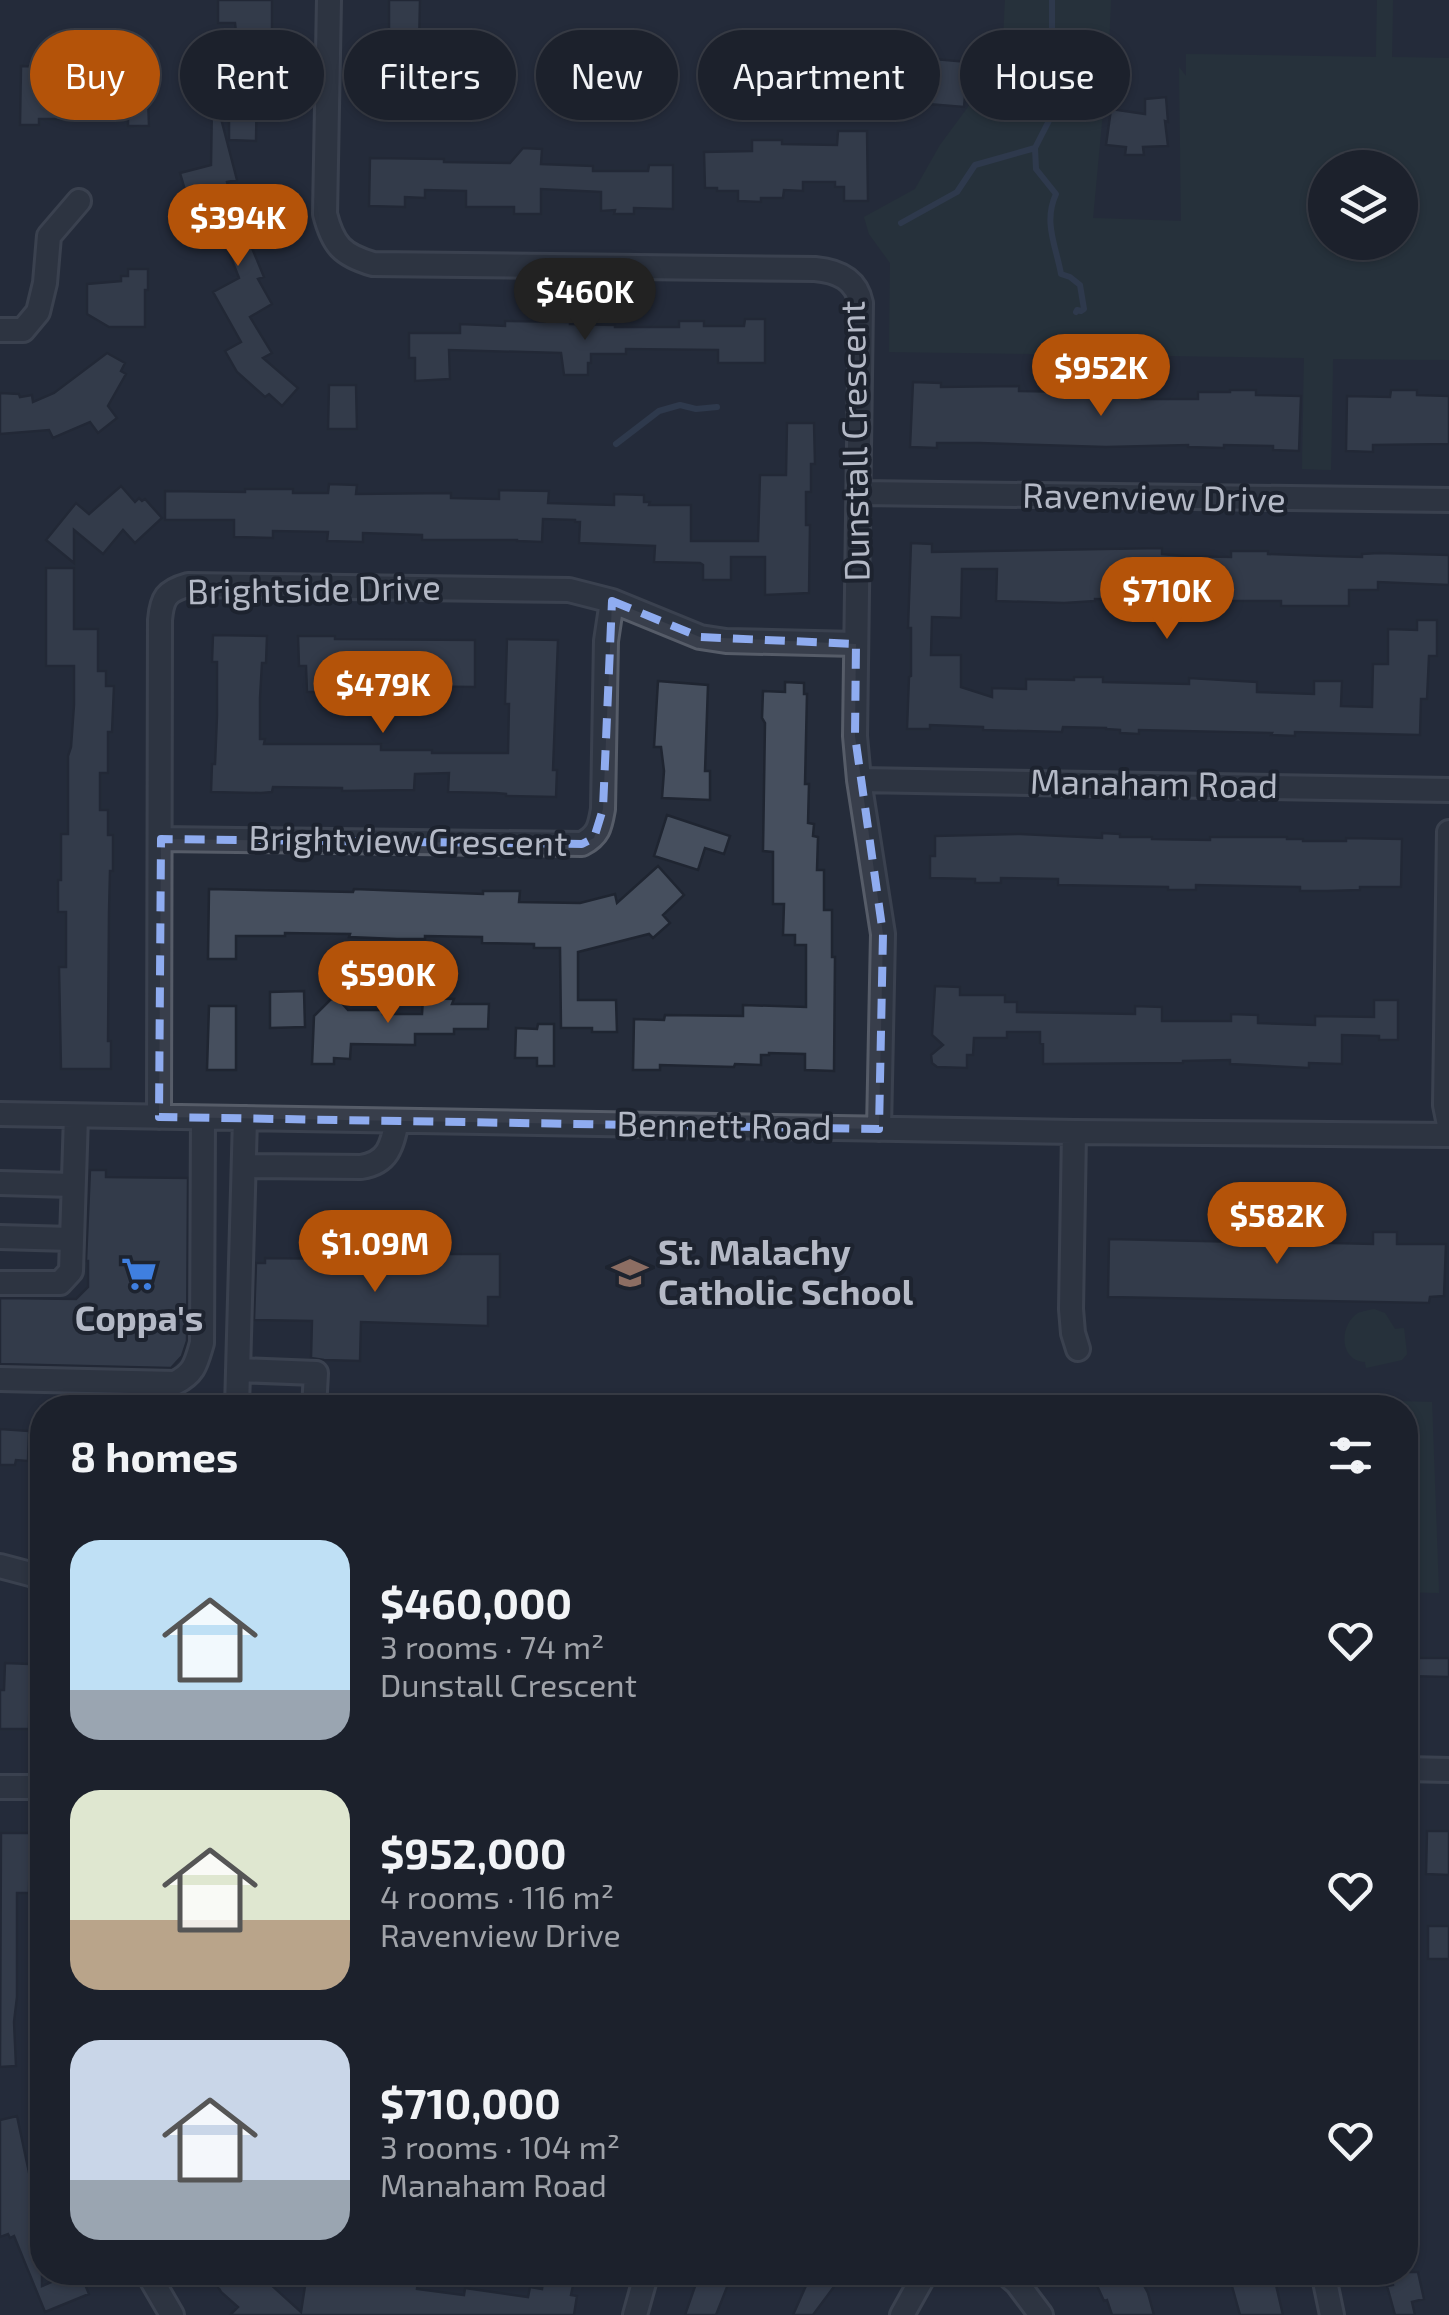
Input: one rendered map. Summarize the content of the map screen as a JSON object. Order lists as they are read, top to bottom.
{
  "streets": {
    "street": [
      "Dunstall Crescent",
      "Ravenview Drive",
      "Brightside Drive",
      "Manaham Road",
      "Brightview Crescent",
      "Bennett Road"
    ]
  },
  "crossings": [
    ["Dunstall Crescent", "Ravenview Drive"],
    ["Dunstall Crescent", "Brightside Drive"],
    ["Dunstall Crescent", "Manaham Road"],
    ["Dunstall Crescent", "Bennett Road"],
    ["Brightside Drive", "Brightview Crescent"],
    ["Brightside Drive", "Bennett Road"]
  ],
  "places": {
    "school or university": ["St. Malachy Catholic School"],
    "supermarket": ["Coppa's"]
  },
  "page": {
    "chip": [
      "Buy",
      "Rent",
      "Filters",
      "New",
      "Apartment",
      "House"
    ],
    "price": [
      "$394K",
      "$460K",
      "$952K",
      "$710K",
      "$479K",
      "$590K",
      "$582K",
      "$1.09M"
    ],
    "heading": "8 homes",
    "list": [
      {
        "name": "$460,000",
        "note": "3 rooms · 74 m² · Dunstall Crescent"
      },
      {
        "name": "$952,000",
        "note": "4 rooms · 116 m² · Ravenview Drive"
      },
      {
        "name": "$710,000",
        "note": "3 rooms · 104 m² · Manaham Road"
      }
    ]
  }
}
